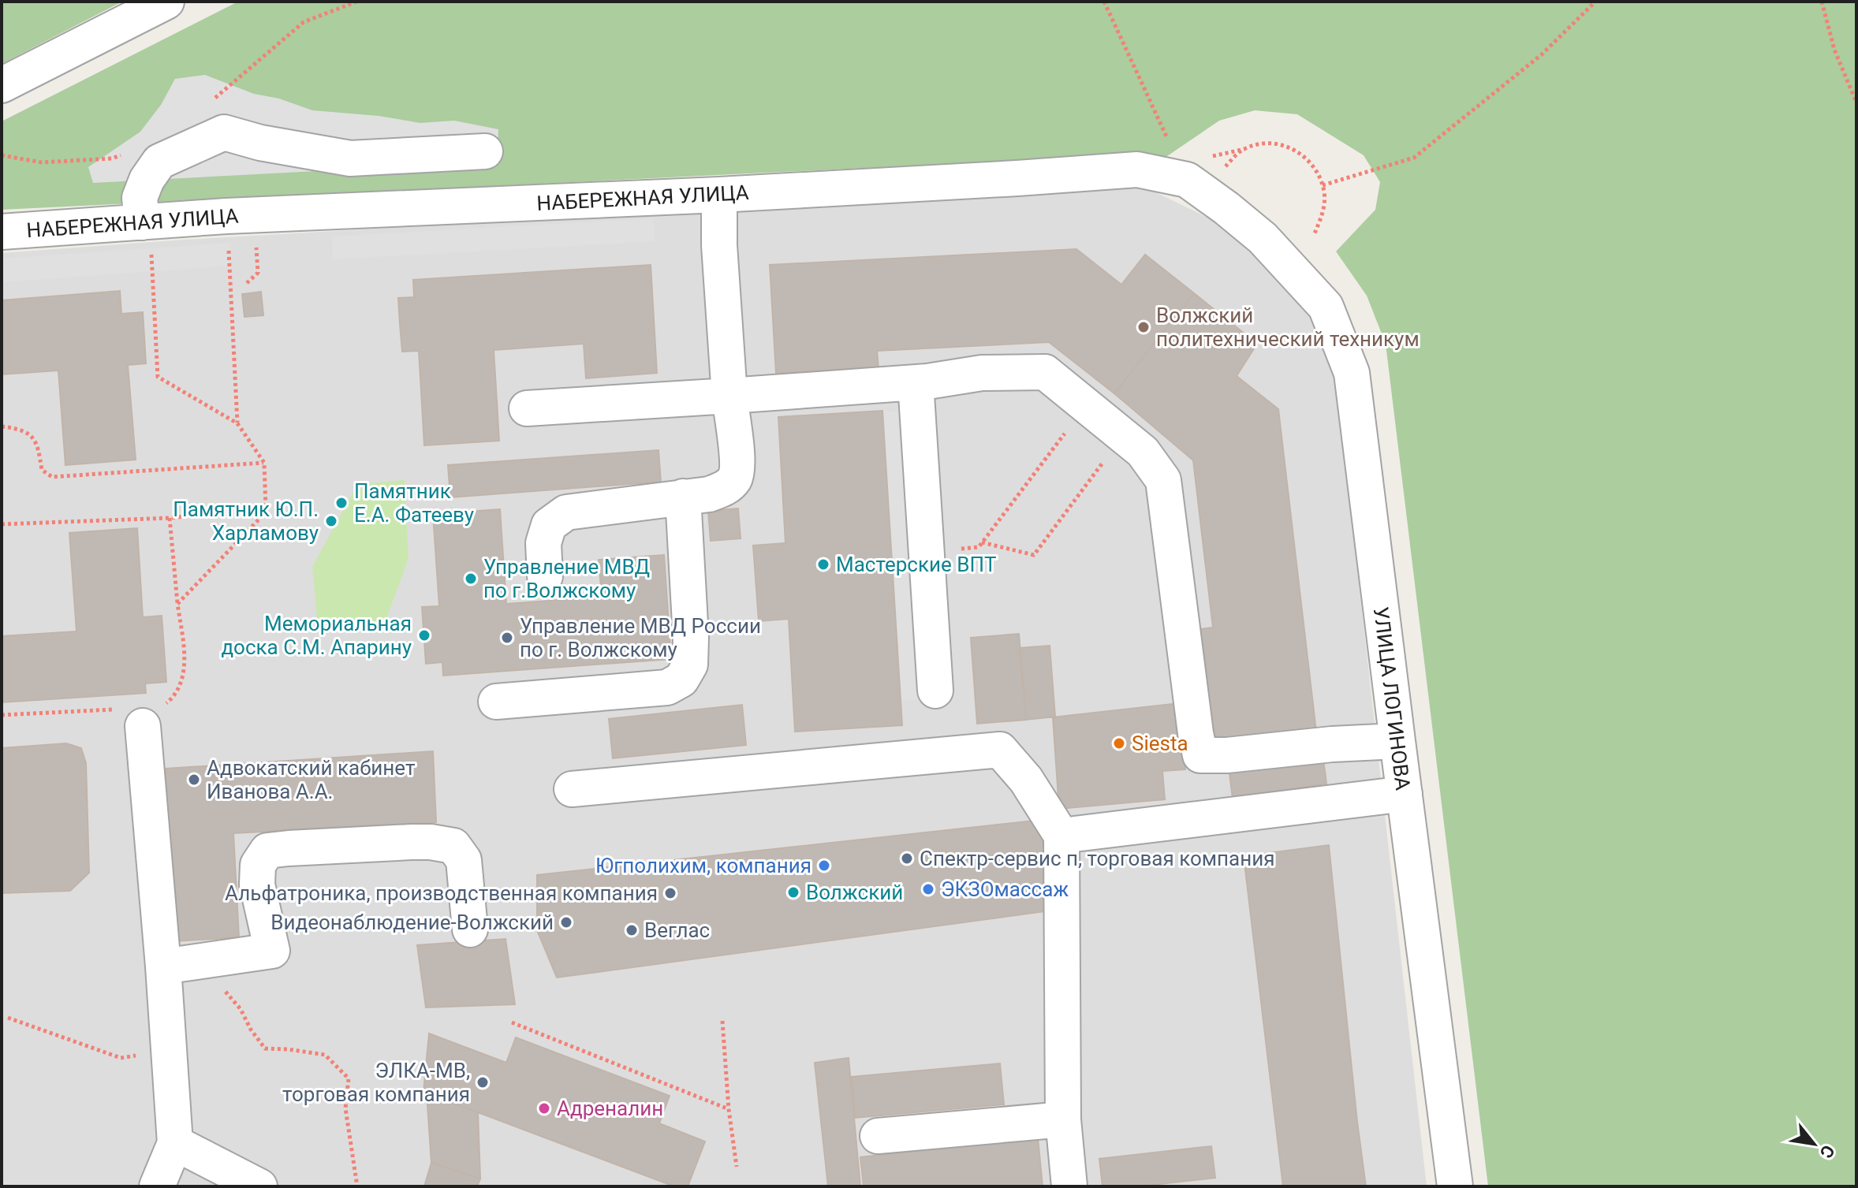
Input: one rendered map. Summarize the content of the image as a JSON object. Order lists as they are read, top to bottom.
{
  "streets": {
    "street": ["НАБЕРЕЖНАЯ УЛИЦА", "УЛИЦА ЛОГИНОВА"]
  },
  "crossings": [
    ["НАБЕРЕЖНАЯ УЛИЦА", "УЛИЦА ЛОГИНОВА"]
  ],
  "places": [
    "Волжский политехнический техникум",
    "Памятник Е.А. Фатееву",
    "Памятник Ю.П. Харламову",
    "Мастерские ВПТ",
    "Управление МВД по г.Волжскому",
    "Мемориальная доска С.М. Апарину",
    "Управление МВД России по г. Волжскому",
    "Siesta",
    "Адвокатский кабинет Иванова А.А.",
    "Спектр-сервис п, торговая компания",
    "Югполихим, компания",
    "ЭКЗОмассаж",
    "Волжский",
    "Альфатроника, производственная компания",
    "Видеонаблюдение-Волжский",
    "Веглас",
    "ЭЛКА-МВ, торговая компания",
    "Адреналин"
  ],
  "north": "bottom right"
}
